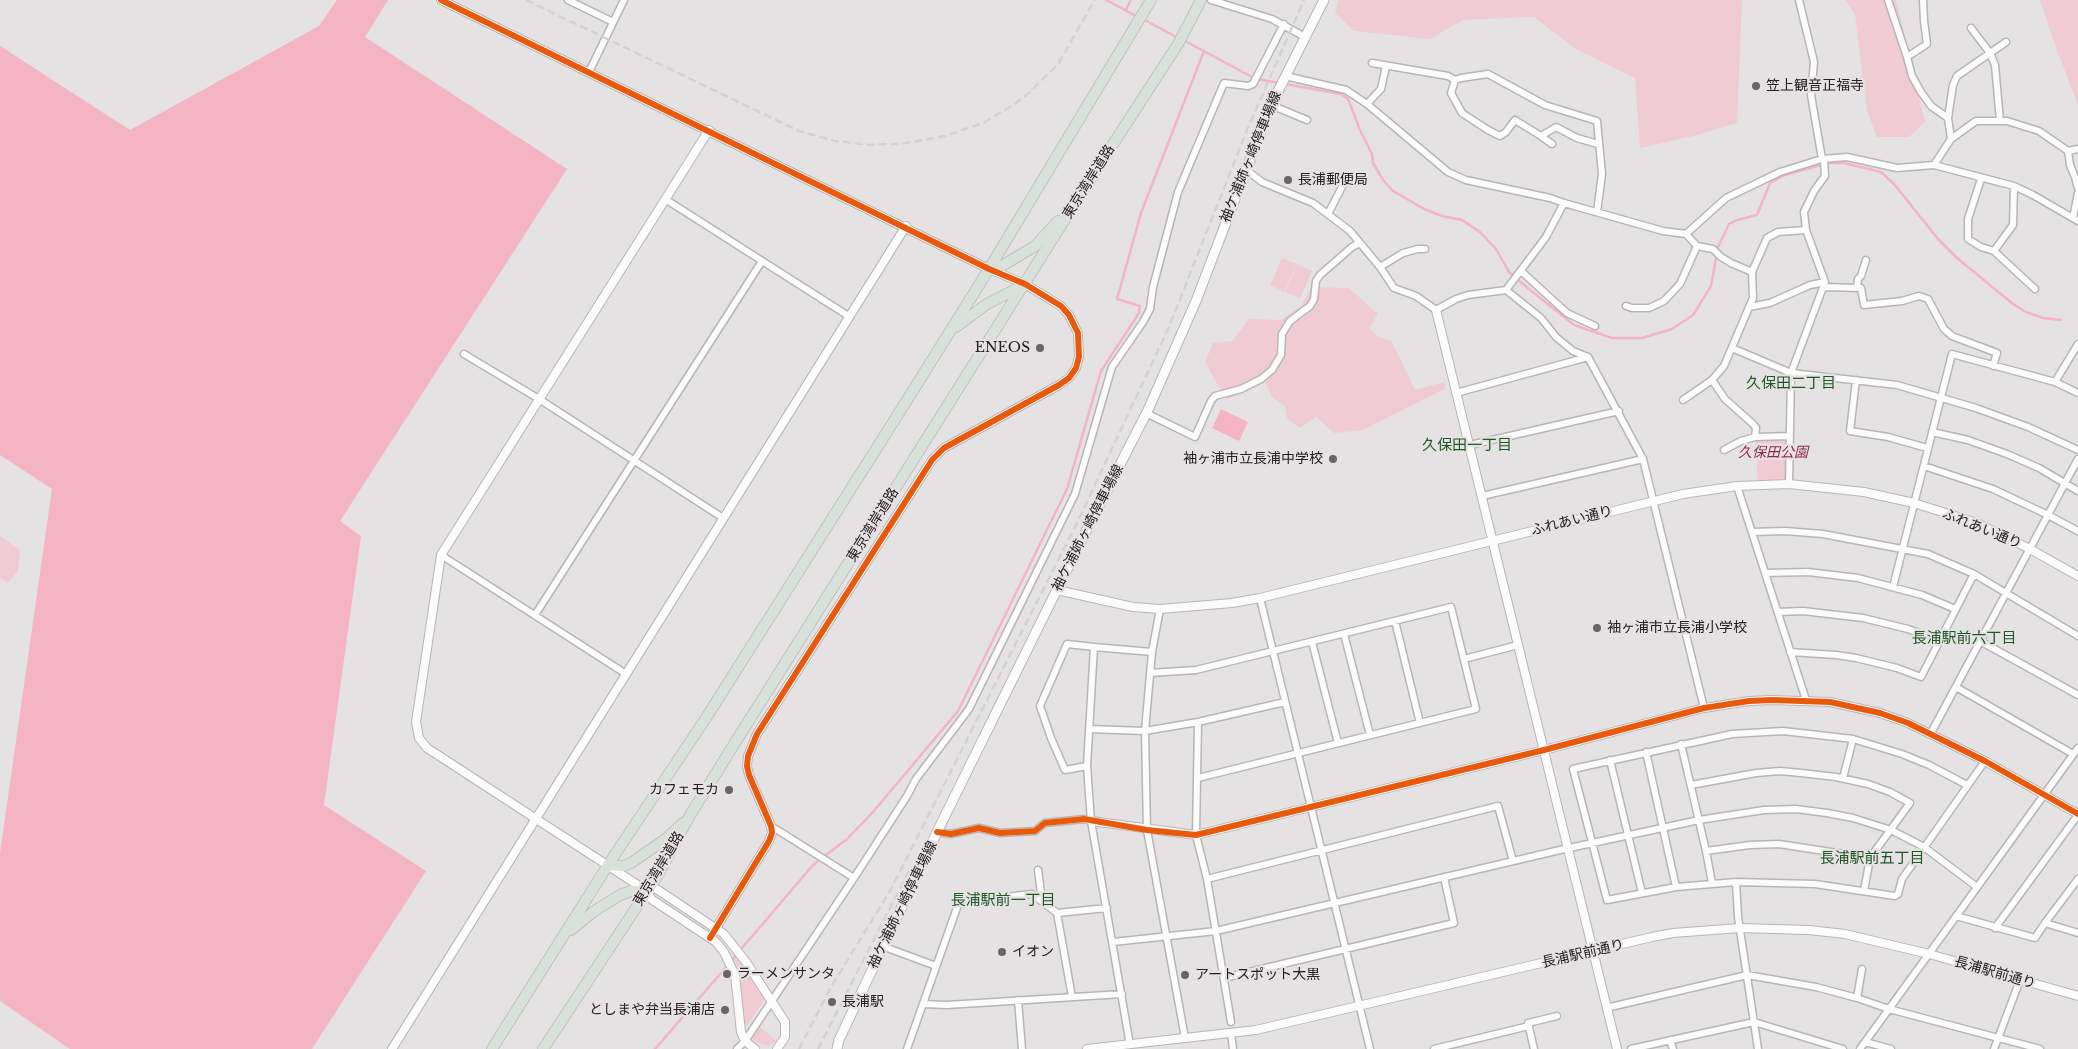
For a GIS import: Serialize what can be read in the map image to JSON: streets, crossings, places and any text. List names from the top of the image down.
{
  "streets": {
    "highway": ["東京湾岸道路"],
    "main road": ["袖ケ浦姉ヶ崎停車場線"],
    "street": ["ふれあい通り", "長浦駅前通り"]
  },
  "crossings": [
    ["袖ケ浦姉ヶ崎停車場線", "ふれあい通り"]
  ],
  "districts": [
    "久保田二丁目",
    "久保田一丁目",
    "長浦駅前六丁目",
    "長浦駅前五丁目",
    "長浦駅前一丁目"
  ],
  "parks": ["久保田公園"],
  "places": [
    "笠上観音正福寺",
    "長浦郵便局",
    "ENEOS",
    "袖ヶ浦市立長浦中学校",
    "袖ヶ浦市立長浦小学校",
    "カフェモカ",
    "イオン",
    "ラーメンサンタ",
    "アートスポット大黒",
    "長浦駅",
    "としまや弁当長浦店"
  ]
}
